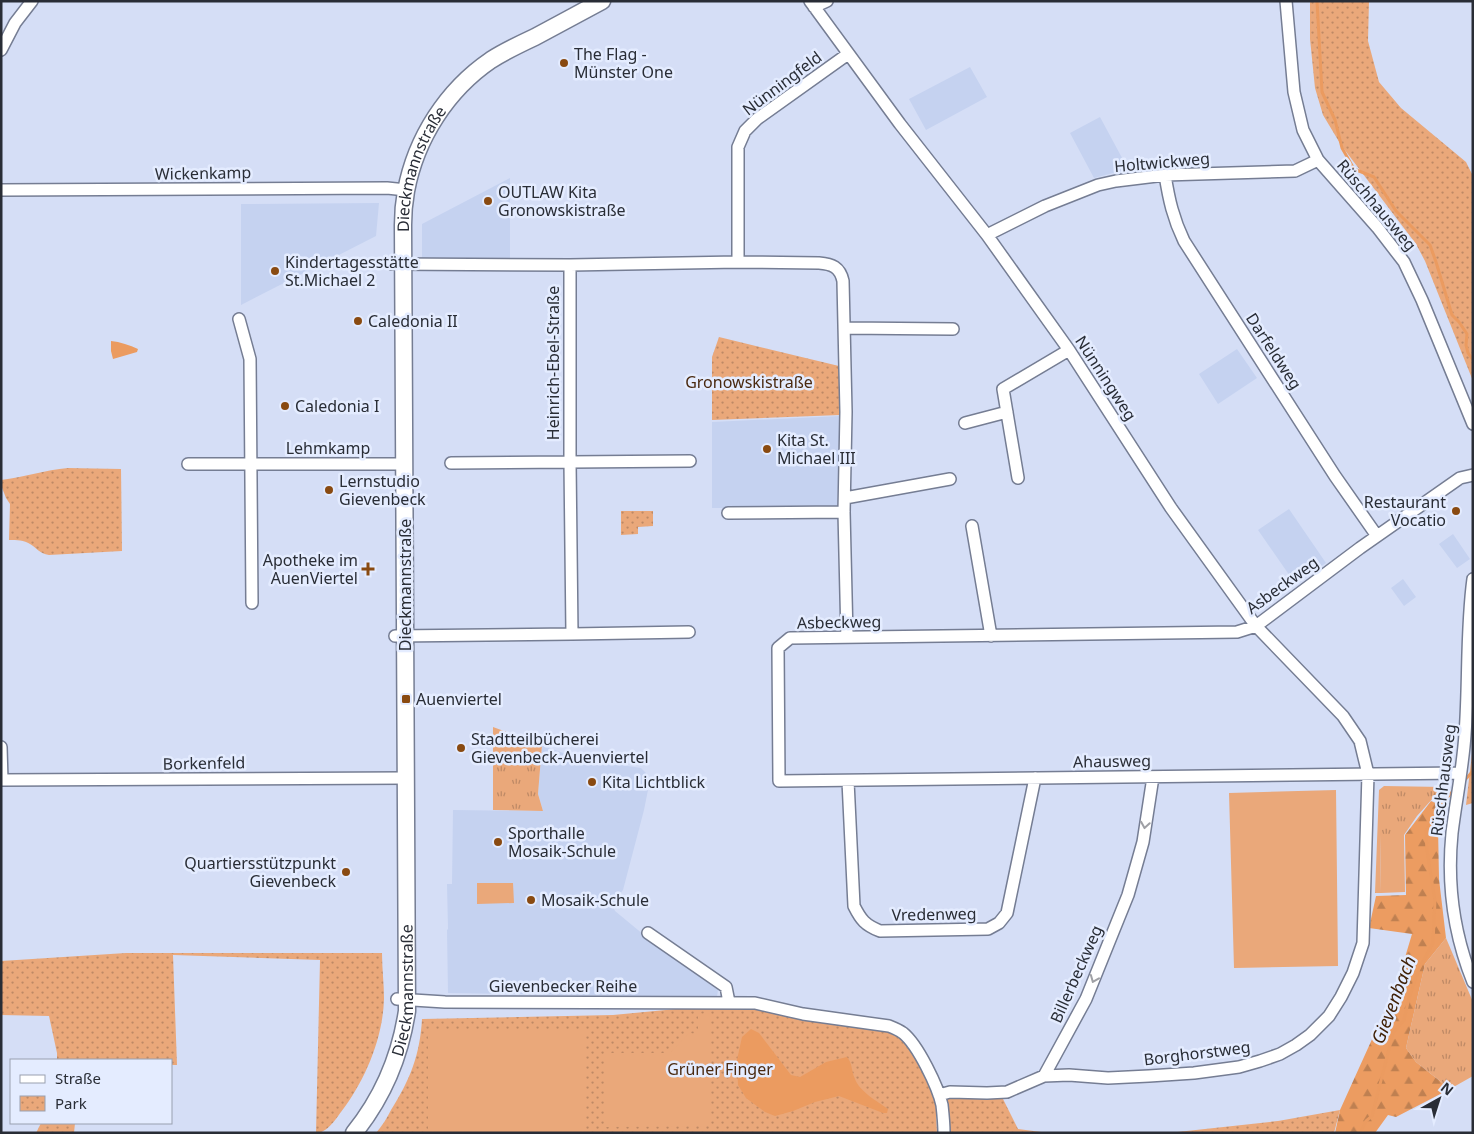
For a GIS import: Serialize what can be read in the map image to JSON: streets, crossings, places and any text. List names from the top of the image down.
{
  "streets": {
    "street": [
      "Nünningfeld",
      "Holtwickweg",
      "Dieckmannstraße",
      "Wickenkamp",
      "Rüschhausweg",
      "Darfeldweg",
      "Heinrich-Ebel-Straße",
      "Nünningweg",
      "Lehmkamp",
      "Asbeckweg",
      "Ahausweg",
      "Borkenfeld",
      "Vredenweg",
      "Billerbeckweg",
      "Gievenbecker Reihe",
      "Borghorstweg"
    ]
  },
  "crossings": [
    ["Nünningfeld", "Nünningweg"],
    ["Holtwickweg", "Rüschhausweg"],
    ["Holtwickweg", "Darfeldweg"],
    ["Holtwickweg", "Nünningweg"],
    ["Dieckmannstraße", "Wickenkamp"],
    ["Dieckmannstraße", "Lehmkamp"],
    ["Dieckmannstraße", "Borkenfeld"],
    ["Dieckmannstraße", "Gievenbecker Reihe"],
    ["Rüschhausweg", "Ahausweg"],
    ["Darfeldweg", "Asbeckweg"],
    ["Nünningweg", "Asbeckweg"],
    ["Nünningweg", "Ahausweg"],
    ["Nünningweg", "Borghorstweg"],
    ["Asbeckweg", "Ahausweg"],
    ["Ahausweg", "Vredenweg"],
    ["Ahausweg", "Billerbeckweg"],
    ["Ahausweg", "Borghorstweg"],
    ["Billerbeckweg", "Borghorstweg"]
  ],
  "one_way": ["Billerbeckweg"],
  "water": ["Gievenbach"],
  "parks": ["Gronowskistraße", "Grüner Finger"],
  "places": {
    "other": [
      "The Flag - Münster One",
      "OUTLAW Kita Gronowskistraße",
      "Kindertagesstätte St.Michael 2",
      "Caledonia II",
      "Caledonia I",
      "Kita St. Michael III",
      "Lernstudio Gievenbeck",
      "Restaurant Vocatio",
      "Stadtteilbücherei Gievenbeck-Auenviertel",
      "Kita Lichtblick",
      "Sporthalle Mosaik-Schule",
      "Quartiersstützpunkt Gievenbeck",
      "Mosaik-Schule"
    ],
    "health": ["Apotheke im AuenViertel"],
    "transit": ["Auenviertel"]
  },
  "legend": ["Straße", "Park"],
  "north": "top right"
}
